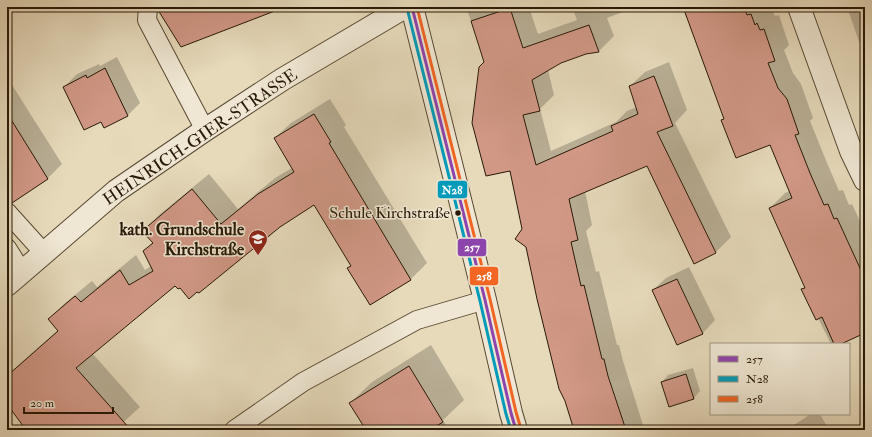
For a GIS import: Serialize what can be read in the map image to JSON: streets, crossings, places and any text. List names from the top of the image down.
{
  "streets": {
    "street": ["HEINRICH-GIER-STRASSE"]
  },
  "places": {
    "other": ["Schule Kirchstraße"],
    "school or university": ["kath. Grundschule Kirchstraße"]
  },
  "lines": ["transit line 257", "transit line 258", "transit line N28"],
  "legend": ["257", "N28", "258"],
  "scale_bar": "20 m"
}
